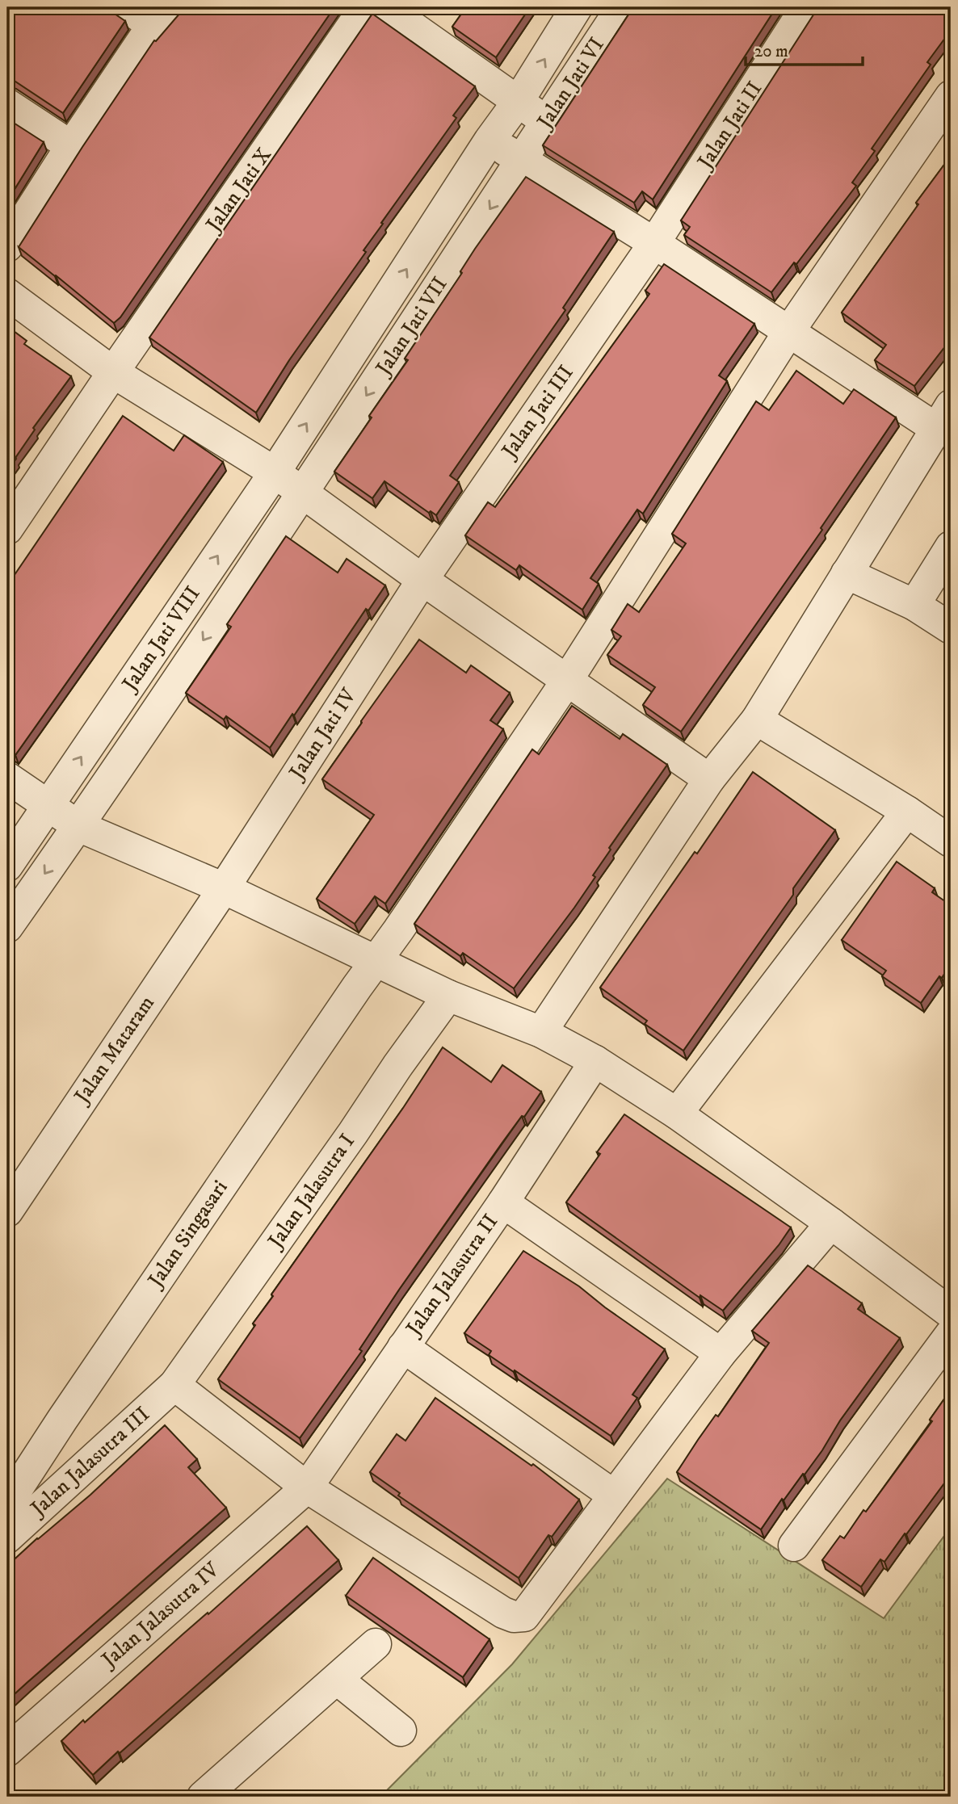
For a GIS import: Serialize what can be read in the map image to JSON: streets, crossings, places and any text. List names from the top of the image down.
{
  "streets": {
    "street": [
      "Jalan Jati VI",
      "Jalan Jati II",
      "Jalan Jati X",
      "Jalan Jati VII",
      "Jalan Jati III",
      "Jalan Jati VIII",
      "Jalan Jati IV",
      "Jalan Mataram",
      "Jalan Jalasutra I",
      "Jalan Singasari",
      "Jalan Jalasutra II",
      "Jalan Jalasutra III",
      "Jalan Jalasutra IV"
    ]
  },
  "crossings": [
    ["Jalan Jati VI", "Jalan Jati VII"],
    ["Jalan Jati II", "Jalan Jati III"],
    ["Jalan Jati VII", "Jalan Jati VIII"],
    ["Jalan Jati III", "Jalan Jati IV"],
    ["Jalan Jati IV", "Jalan Mataram"],
    ["Jalan Jalasutra I", "Jalan Jalasutra III"],
    ["Jalan Jalasutra II", "Jalan Jalasutra IV"]
  ],
  "scale_bar": "20 m"
}
